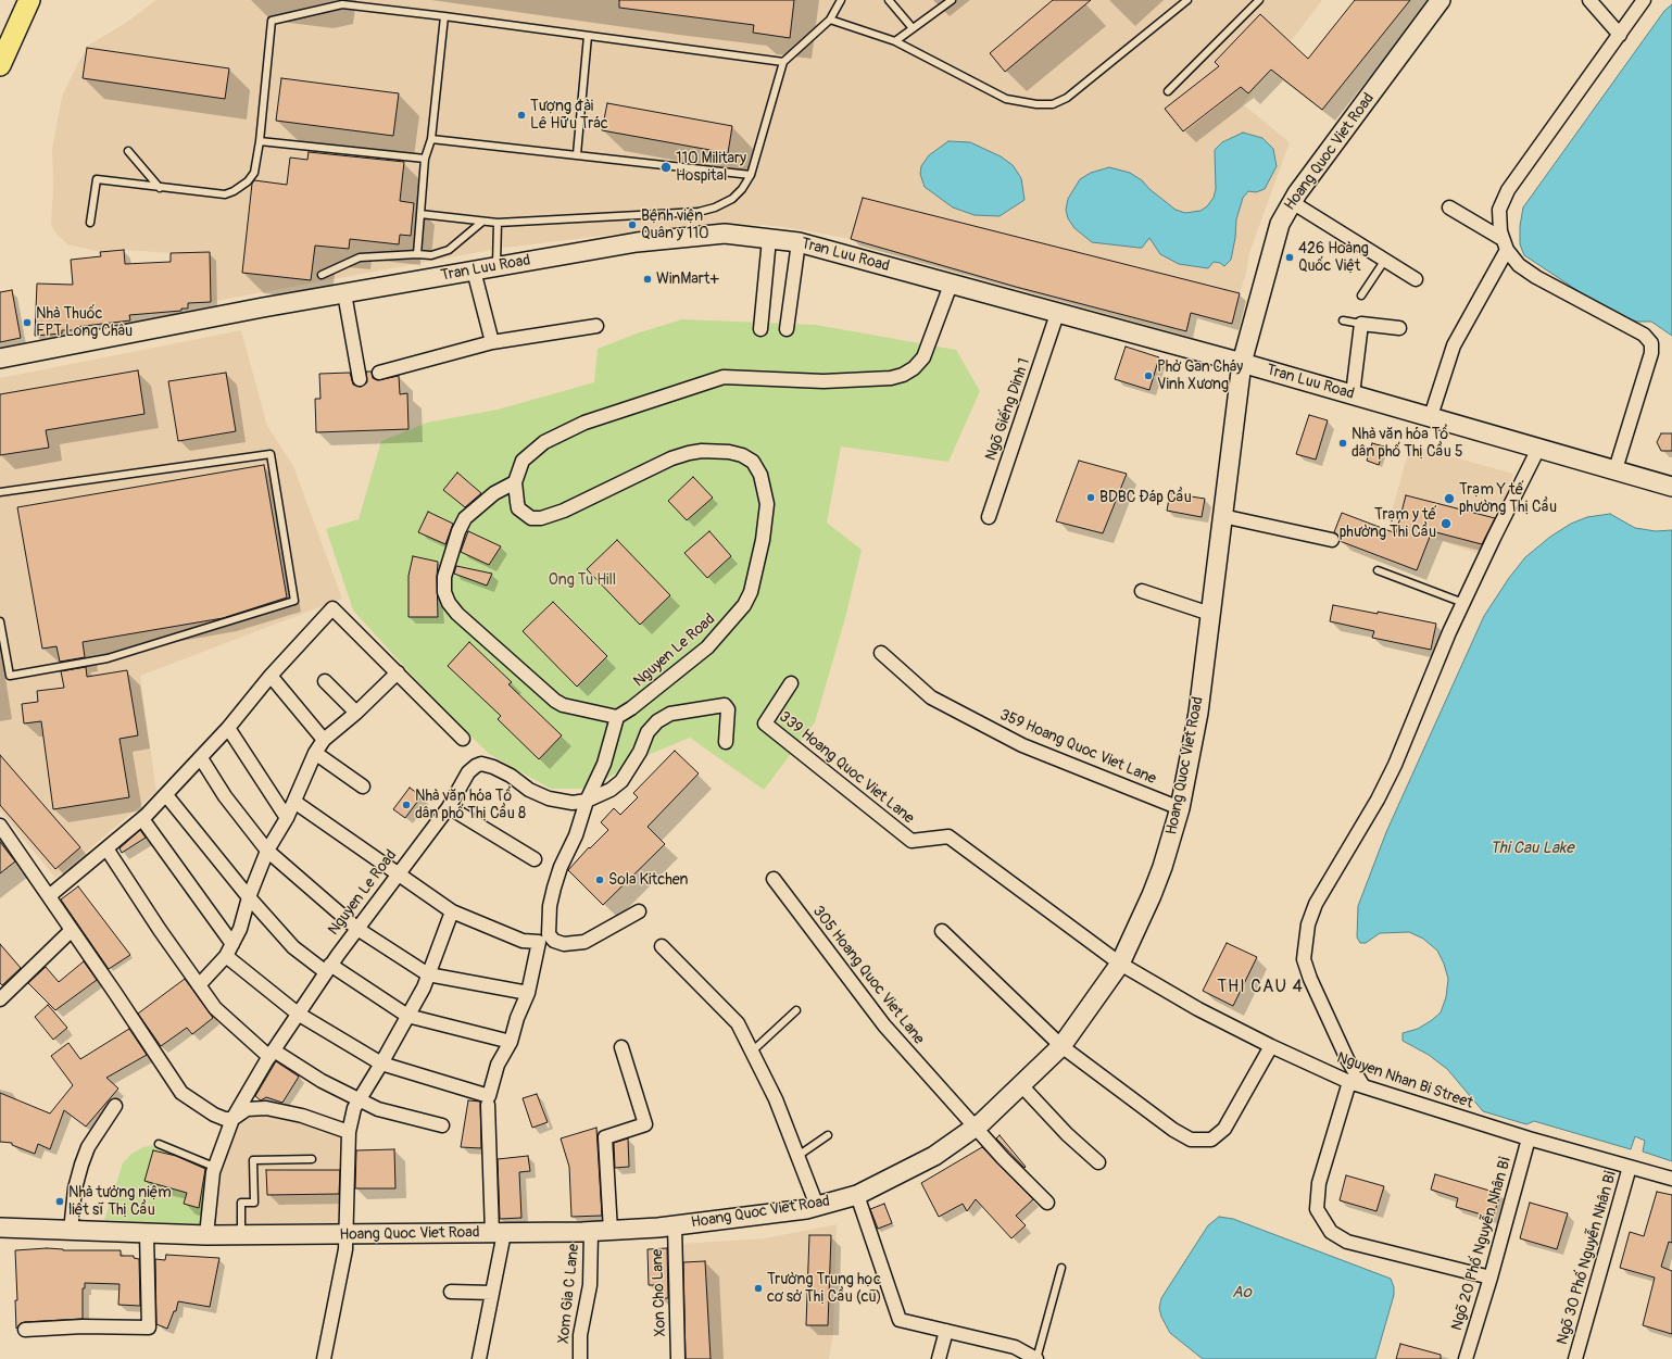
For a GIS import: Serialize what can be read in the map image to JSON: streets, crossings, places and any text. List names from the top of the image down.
{
  "streets": {
    "main road": ["Hoang Quoc Viet Road", "Tran Luu Road"],
    "street": [
      "Ngõ Giếng Dinh 1",
      "Nguyen Le Road",
      "359 Hoang Quoc Viet Lane",
      "339 Hoang Quoc Viet Lane",
      "305 Hoang Quoc Viet Lane",
      "Nguyen Nhan Bi Street",
      "Ngõ 20 Phố Nguyễn Nhân Bỉ",
      "Ngõ 30 Phố Nguyễn Nhân Bỉ",
      "Xon Cho Lane",
      "Xom Gia C Lane"
    ]
  },
  "crossings": [
    ["Hoang Quoc Viet Road", "Tran Luu Road"],
    ["Hoang Quoc Viet Road", "Nguyen Le Road"],
    ["Hoang Quoc Viet Road", "359 Hoang Quoc Viet Lane"],
    ["Hoang Quoc Viet Road", "339 Hoang Quoc Viet Lane"],
    ["Hoang Quoc Viet Road", "305 Hoang Quoc Viet Lane"],
    ["Hoang Quoc Viet Road", "Nguyen Nhan Bi Street"],
    ["Hoang Quoc Viet Road", "Xon Cho Lane"],
    ["Hoang Quoc Viet Road", "Xom Gia C Lane"],
    ["Tran Luu Road", "Ngõ Giếng Dinh 1"],
    ["339 Hoang Quoc Viet Lane", "Nguyen Nhan Bi Street"],
    ["Nguyen Nhan Bi Street", "Ngõ 20 Phố Nguyễn Nhân Bỉ"],
    ["Nguyen Nhan Bi Street", "Ngõ 30 Phố Nguyễn Nhân Bỉ"]
  ],
  "districts": ["THI CAU 4"],
  "water": ["Thi Cau Lake", "Ao"],
  "parks": ["Ong Tu Hill"],
  "places": [
    "Tượng đài Lê Hữu Trác",
    "110 Military Hospital",
    "Bệnh viện Quân y 110",
    "426 Hoàng Quốc Việt",
    "WinMart+",
    "Nhà Thuốc FPT Long Châu",
    "Phở Gan Cháy Vinh Xương",
    "Nhà văn hóa Tổ dân phố Thị Cầu 5",
    "BDBC Đáp Cầu",
    "Trạm Y tế phường Thị Cầu",
    "Trạm y tế phường Thi Cầu",
    "Nhà văn hóa Tổ dân phố Thị Cầu 8",
    "Sola Kitchen",
    "Nhà tưởng niệm liệt sĩ Thị Cầu",
    "Trường Trung học cơ sở Thị Cầu (cũ)"
  ]
}
